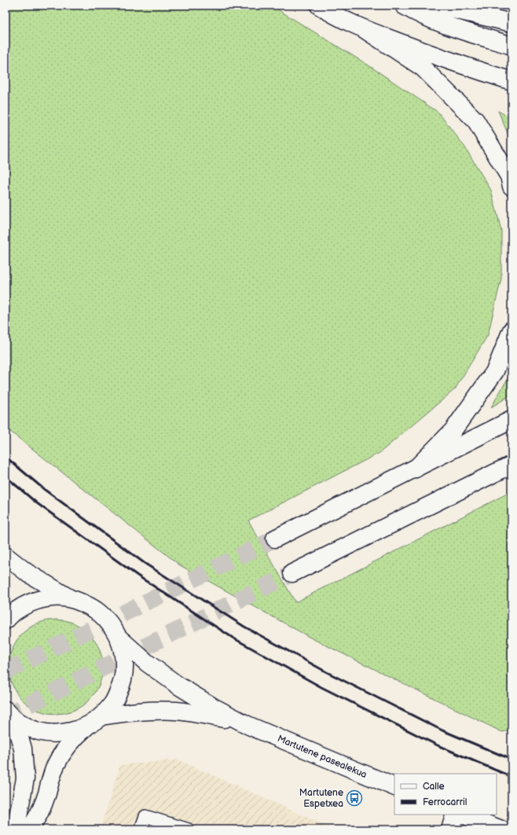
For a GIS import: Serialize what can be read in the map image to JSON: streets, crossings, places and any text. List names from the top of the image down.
{
  "streets": {
    "main road": ["Martutene pasealekua"]
  },
  "places": {
    "bus stop": ["Martutene Espetxea"]
  },
  "legend": ["Calle", "Ferrocarril"]
}
